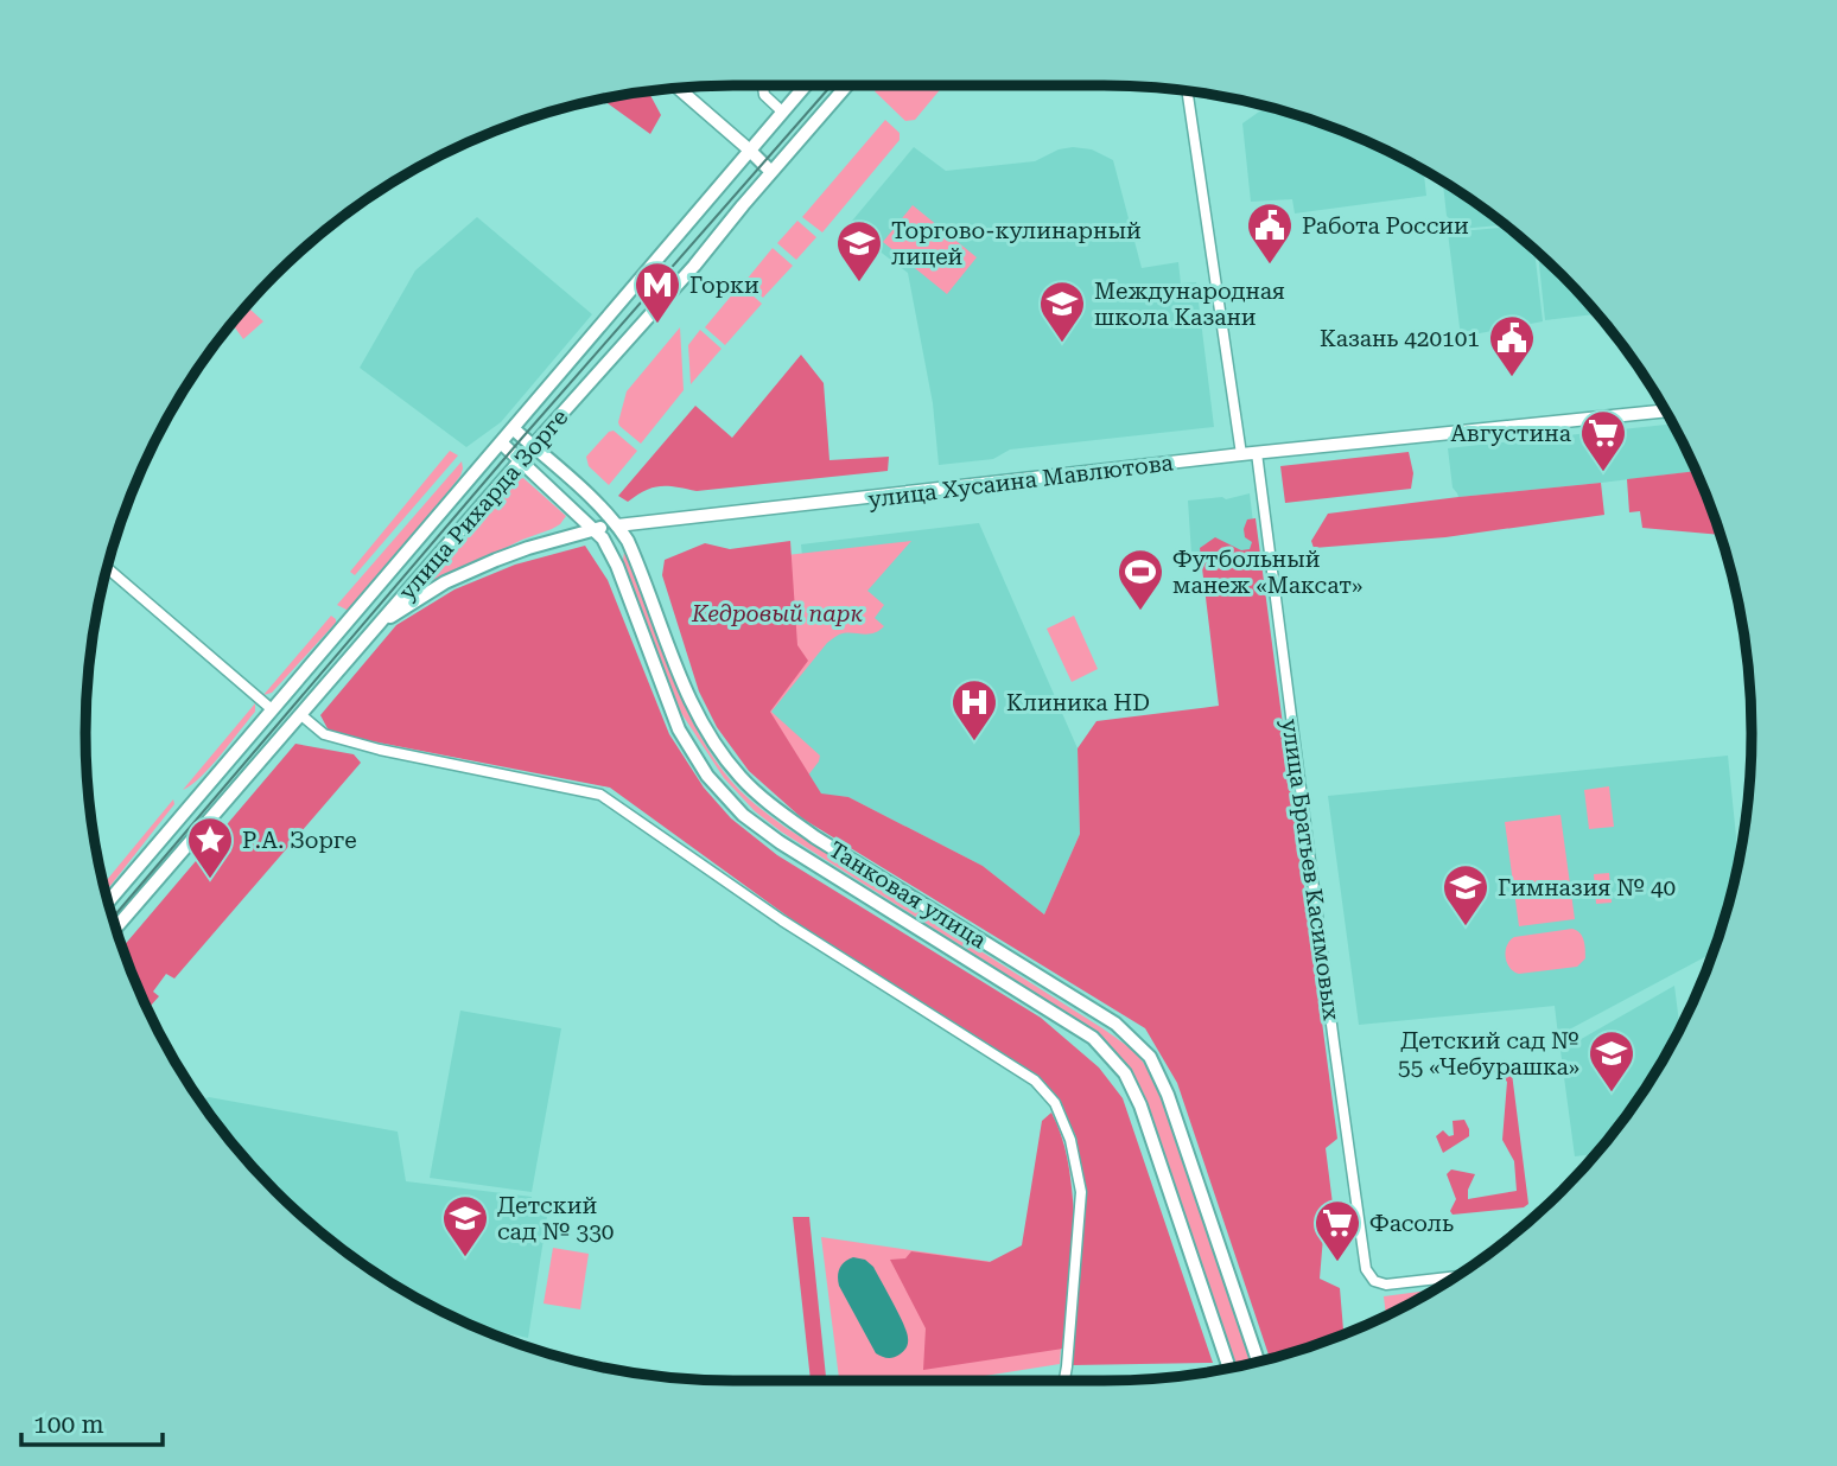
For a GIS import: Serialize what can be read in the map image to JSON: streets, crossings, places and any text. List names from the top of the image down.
{
  "streets": {
    "main road": ["улица Хусаина Мавлютова", "улица Рихарда Зорге", "Танковая улица"],
    "street": ["улица Братьев Касимовых"]
  },
  "crossings": [
    ["улица Хусаина Мавлютова", "улица Рихарда Зорге"],
    ["улица Хусаина Мавлютова", "улица Братьев Касимовых"],
    ["улица Хусаина Мавлютова", "Танковая улица"],
    ["улица Рихарда Зорге", "Танковая улица"]
  ],
  "parks": ["Кедровый парк"],
  "places": {
    "public building": ["Работа России", "Казань 420101"],
    "school or university": [
      "Торгово-кулинарный лицей",
      "Международная школа Казани",
      "Гимназия № 40",
      "Детский сад № 55 «Чебурашка»",
      "Детский сад № 330"
    ],
    "metro station": ["Горки"],
    "supermarket": ["Августина", "Фасоль"],
    "sports": ["Футбольный манеж «Максат»"],
    "hospital": ["Клиника HD"],
    "place": ["Р.А. Зорге"]
  },
  "scale_bar": "100 m"
}
